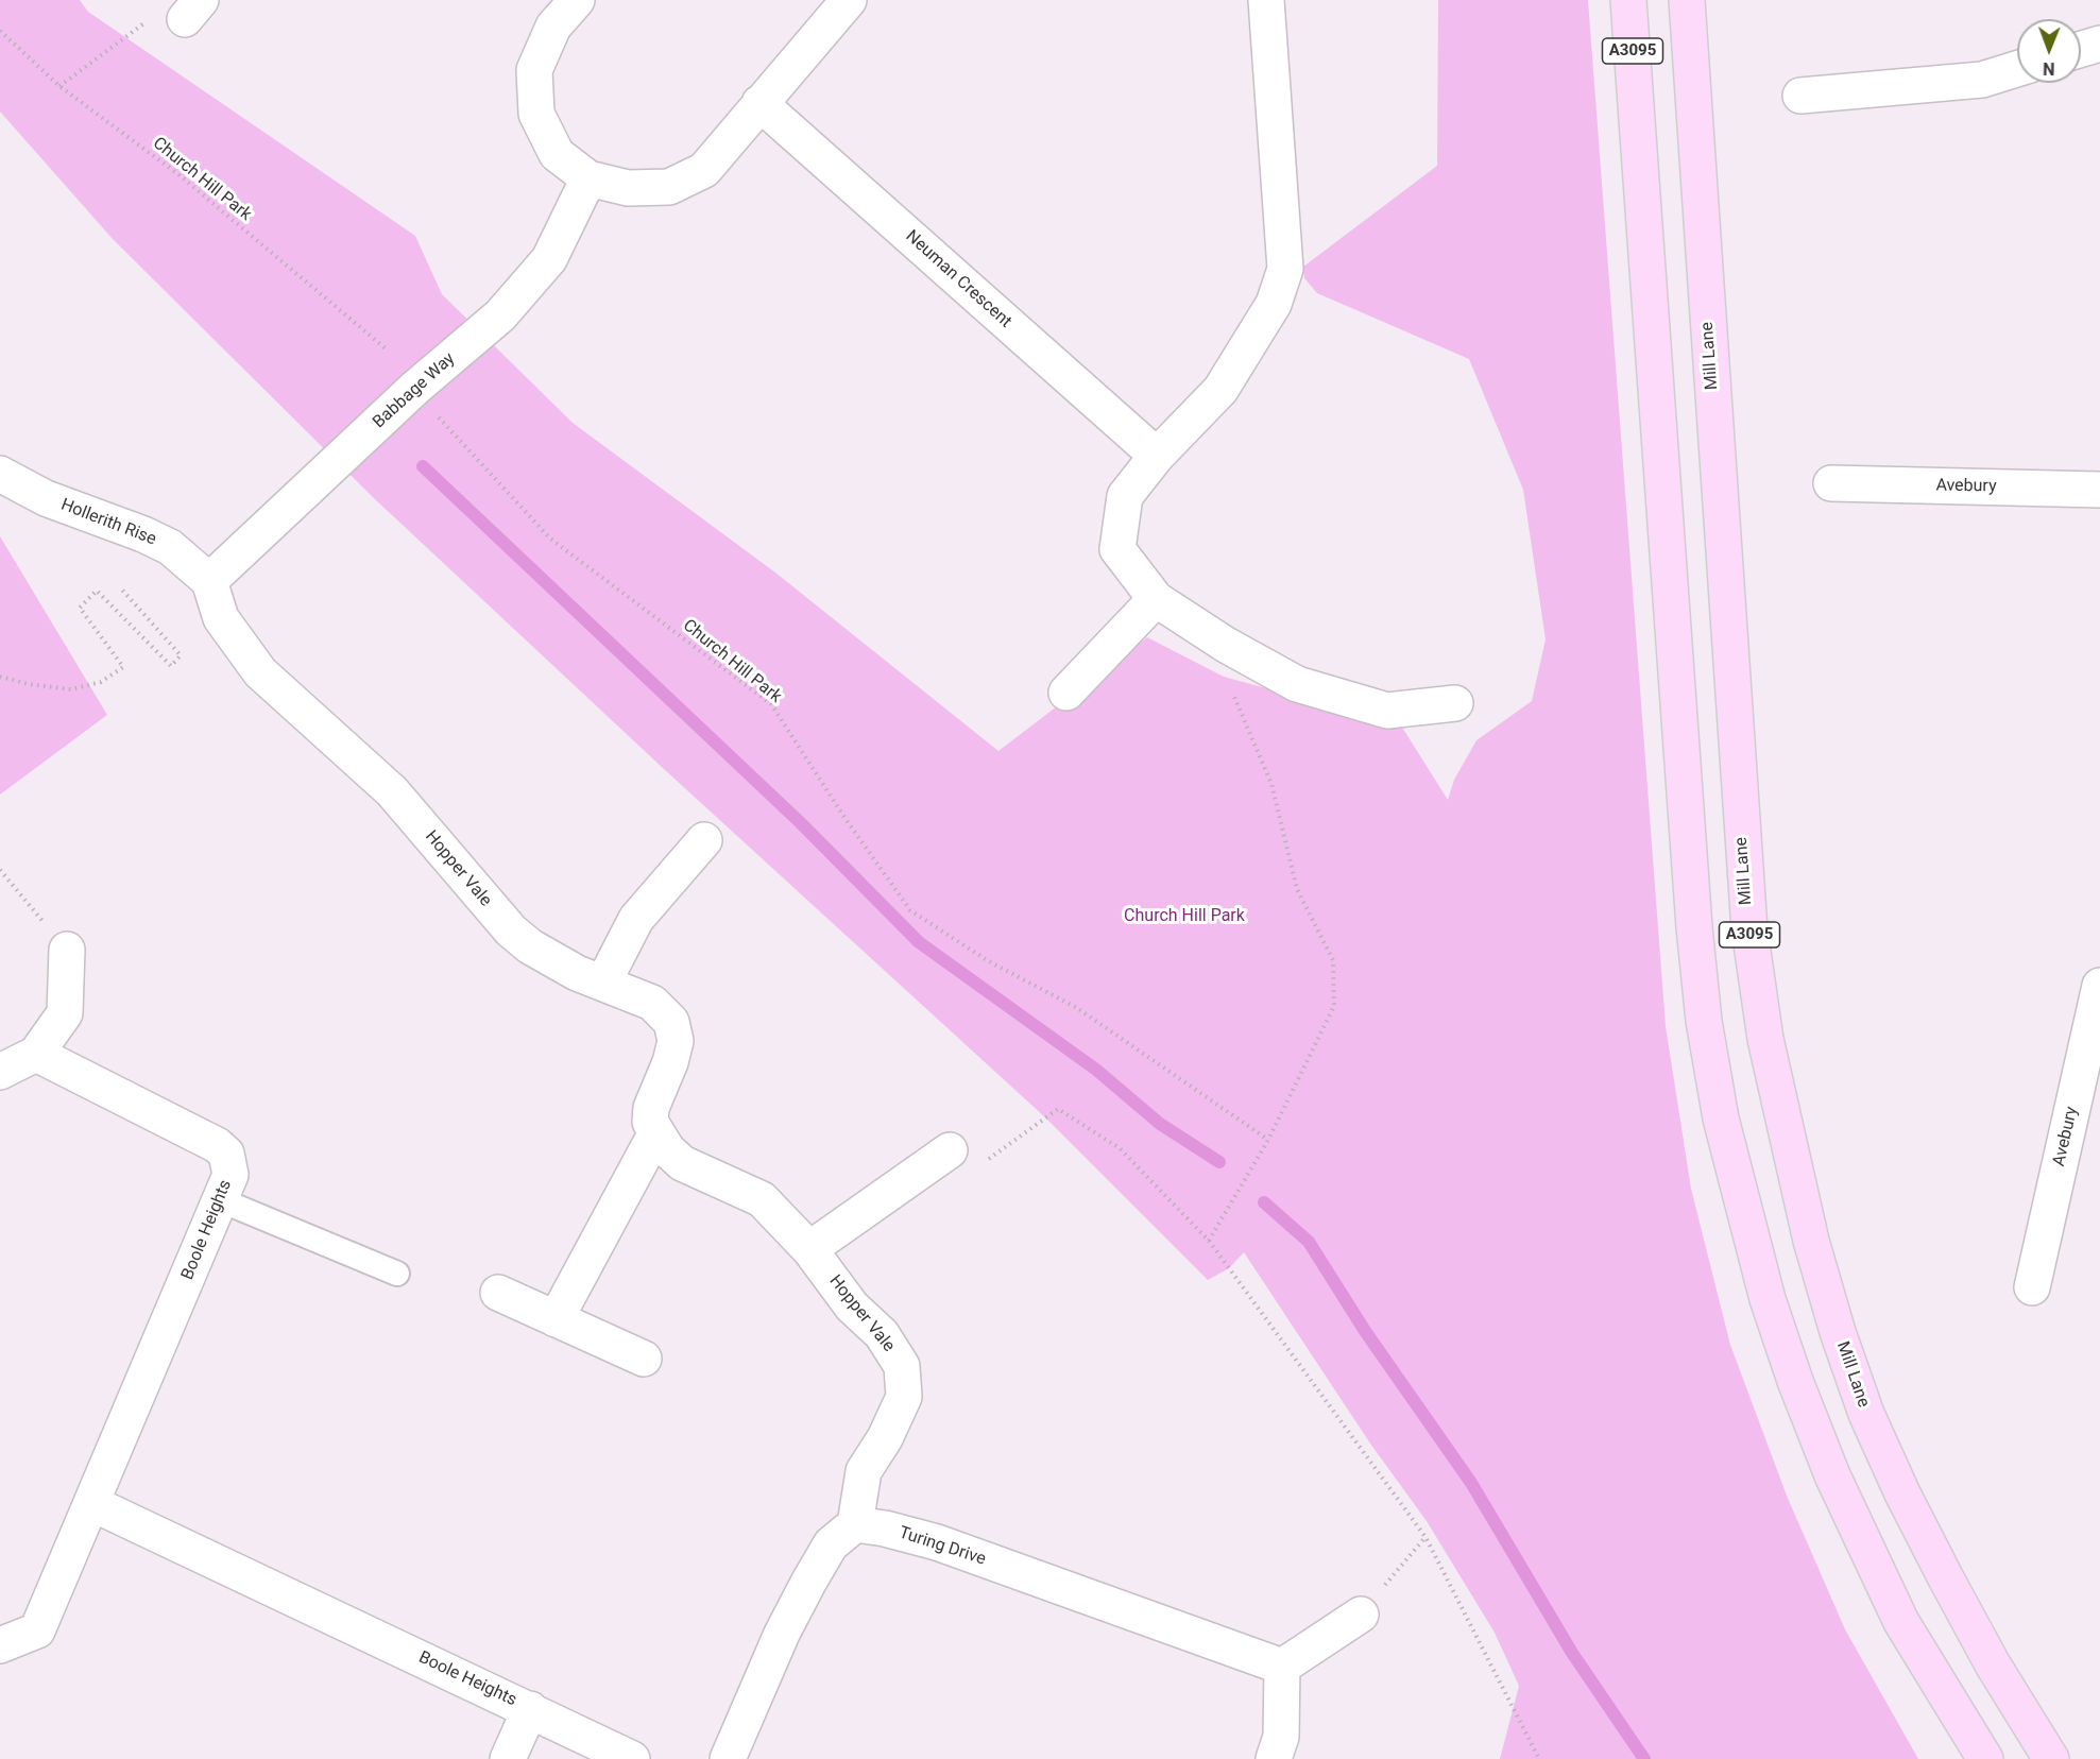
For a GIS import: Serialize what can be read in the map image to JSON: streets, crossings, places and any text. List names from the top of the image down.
{
  "streets": {
    "main road": ["A3095", "Mill Lane"],
    "street": [
      "Neuman Crescent",
      "Babbage Way",
      "Avebury",
      "Hollerith Rise",
      "Hopper Vale",
      "Boole Heights",
      "Turing Drive"
    ],
    "path": ["Church Hill Park"]
  },
  "crossings": [
    ["Babbage Way", "Hollerith Rise"],
    ["Babbage Way", "Hopper Vale"],
    ["Hollerith Rise", "Hopper Vale"],
    ["Hopper Vale", "Turing Drive"]
  ],
  "parks": ["Church Hill Park"],
  "north": "bottom"
}
